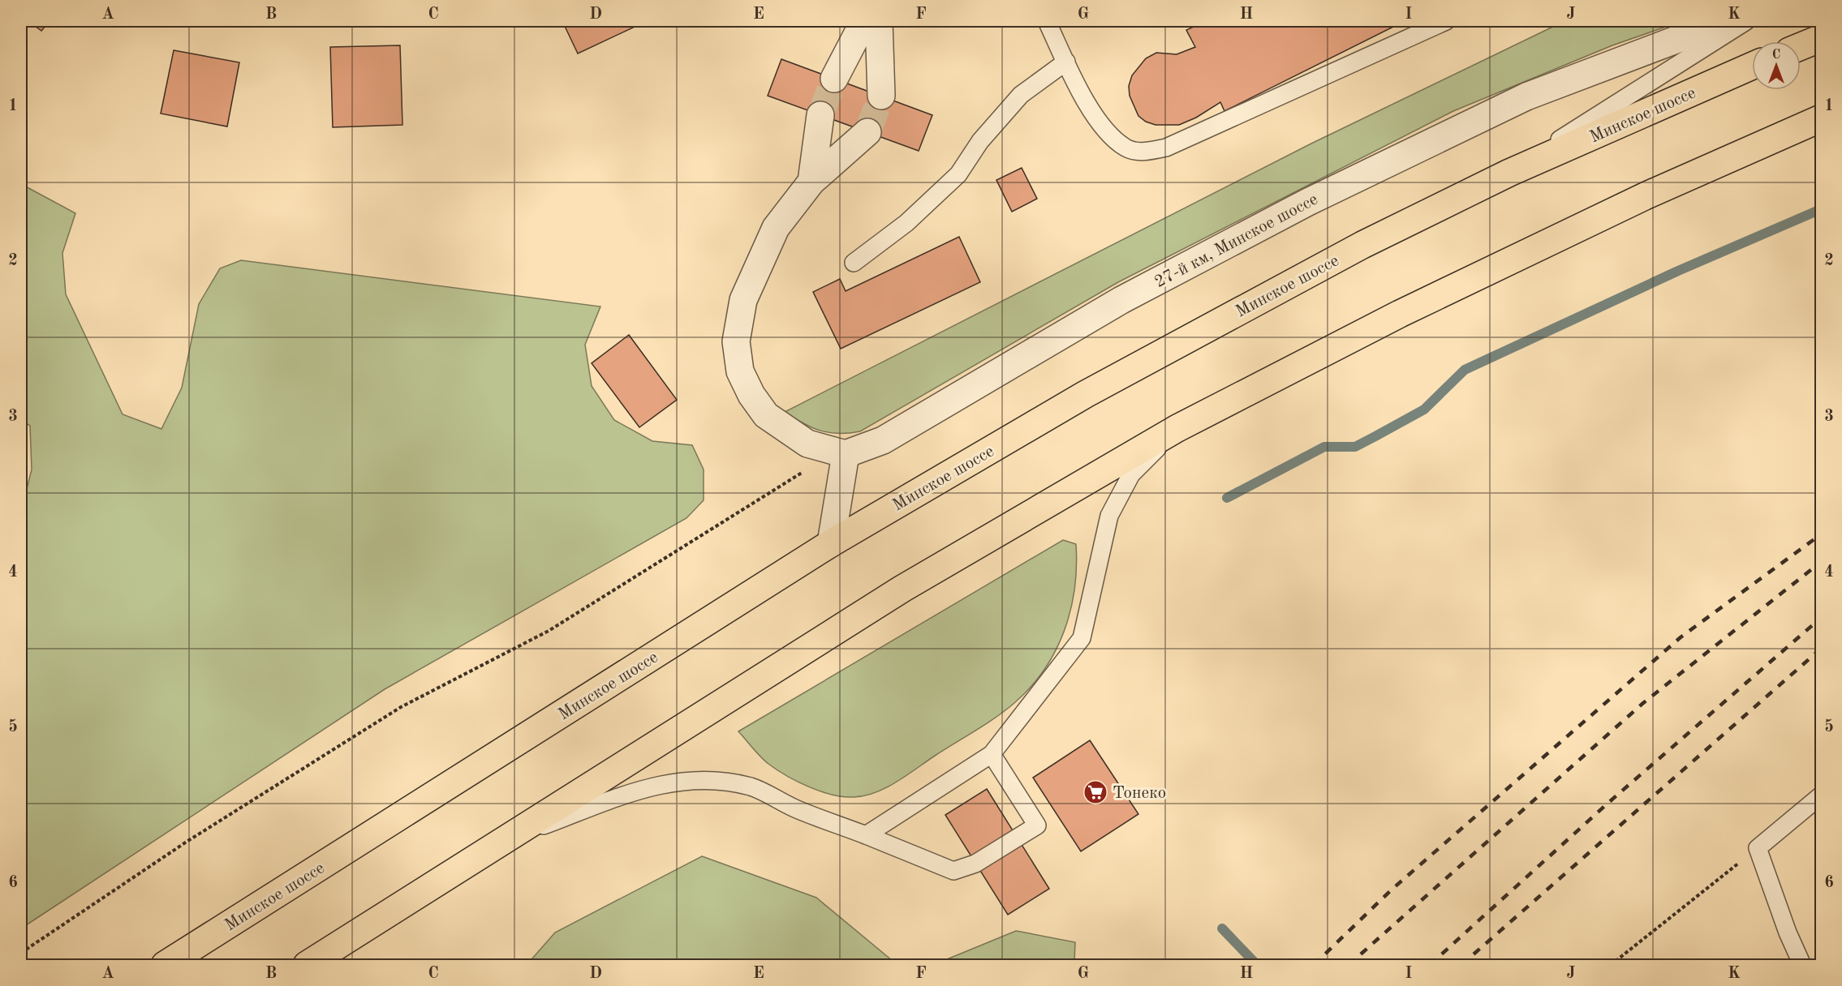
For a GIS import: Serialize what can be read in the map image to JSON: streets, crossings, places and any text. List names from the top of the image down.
{
  "streets": {
    "highway": ["Минское шоссе"],
    "street": ["27-й км, Минское шоссе"]
  },
  "places": {
    "supermarket": ["Тонеко"]
  },
  "north": "top",
  "grid": {
    "columns": [
      "A",
      "B",
      "C",
      "D",
      "E",
      "F",
      "G",
      "H",
      "I",
      "J",
      "K"
    ],
    "rows": [
      "1",
      "2",
      "3",
      "4",
      "5",
      "6"
    ]
  }
}
